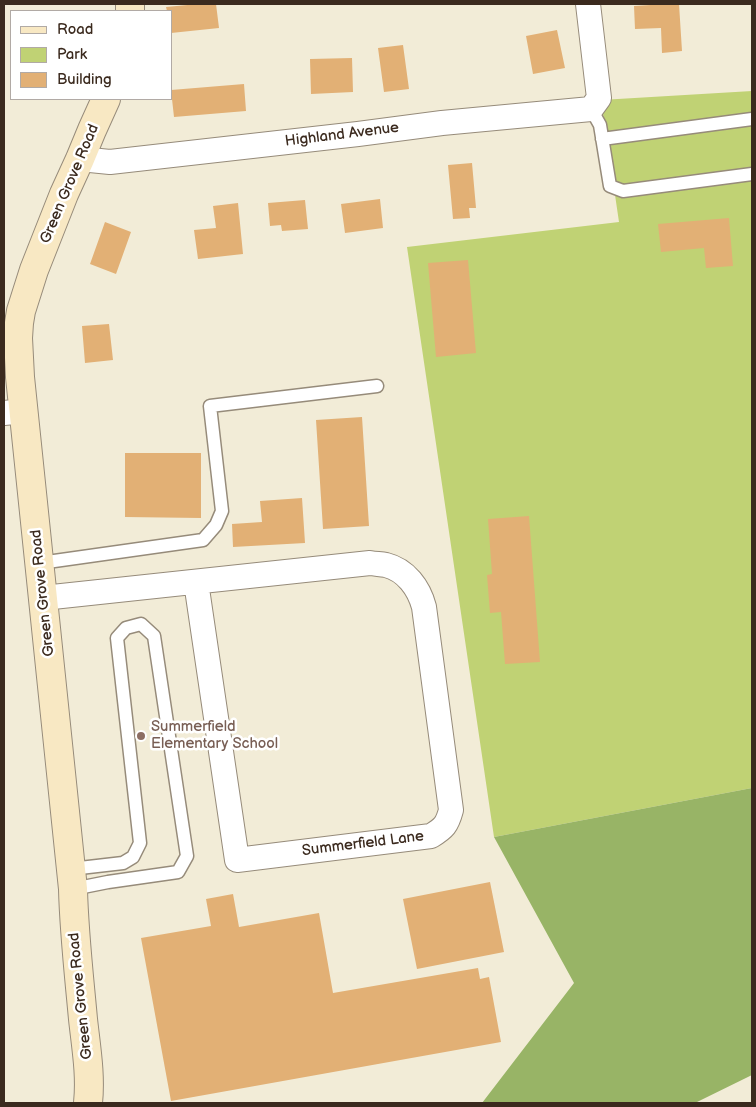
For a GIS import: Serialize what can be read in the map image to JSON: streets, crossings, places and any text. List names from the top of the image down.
{
  "streets": {
    "street": ["Highland Avenue", "Green Grove Road", "Summerfield Lane"]
  },
  "crossings": [
    ["Highland Avenue", "Green Grove Road"],
    ["Green Grove Road", "Summerfield Lane"]
  ],
  "places": ["Summerfield Elementary School"],
  "legend": ["Road", "Park", "Building"]
}
